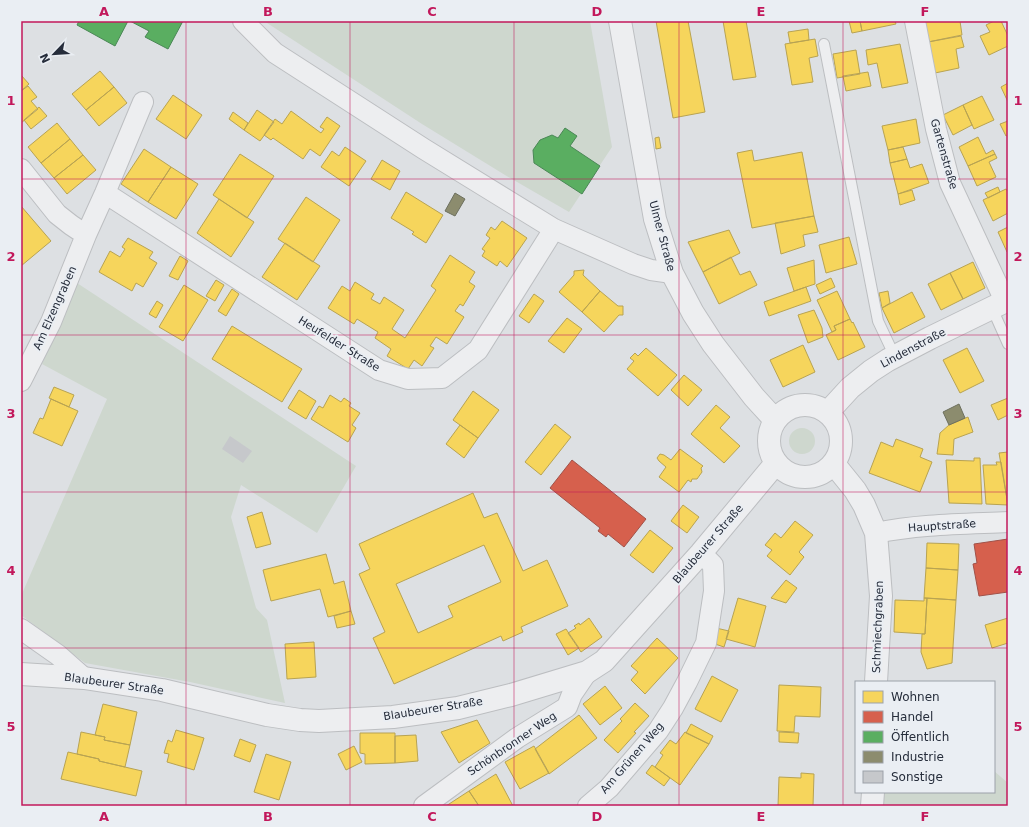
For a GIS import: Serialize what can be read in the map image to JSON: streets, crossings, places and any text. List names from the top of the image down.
{
  "streets": {
    "street": [
      "Gartenstraße",
      "Ulmer Straße",
      "Am Elzengraben",
      "Heufelder Straße",
      "Lindenstraße",
      "Hauptstraße",
      "Blaubeurer Straße",
      "Schmiechgraben",
      "Schönbronner Weg",
      "Am Grünen Weg"
    ]
  },
  "crossings": [
    ["Gartenstraße", "Lindenstraße"],
    ["Ulmer Straße", "Lindenstraße"],
    ["Ulmer Straße", "Blaubeurer Straße"],
    ["Ulmer Straße", "Schmiechgraben"],
    ["Am Elzengraben", "Heufelder Straße"],
    ["Lindenstraße", "Blaubeurer Straße"],
    ["Lindenstraße", "Schmiechgraben"],
    ["Hauptstraße", "Schmiechgraben"],
    ["Blaubeurer Straße", "Schmiechgraben"],
    ["Blaubeurer Straße", "Schönbronner Weg"],
    ["Blaubeurer Straße", "Am Grünen Weg"]
  ],
  "legend": [
    "Wohnen",
    "Handel",
    "Öffentlich",
    "Industrie",
    "Sonstige"
  ],
  "north": "bottom left",
  "grid": {
    "columns": [
      "A",
      "B",
      "C",
      "D",
      "E",
      "F"
    ],
    "rows": [
      "1",
      "2",
      "3",
      "4",
      "5"
    ]
  }
}
